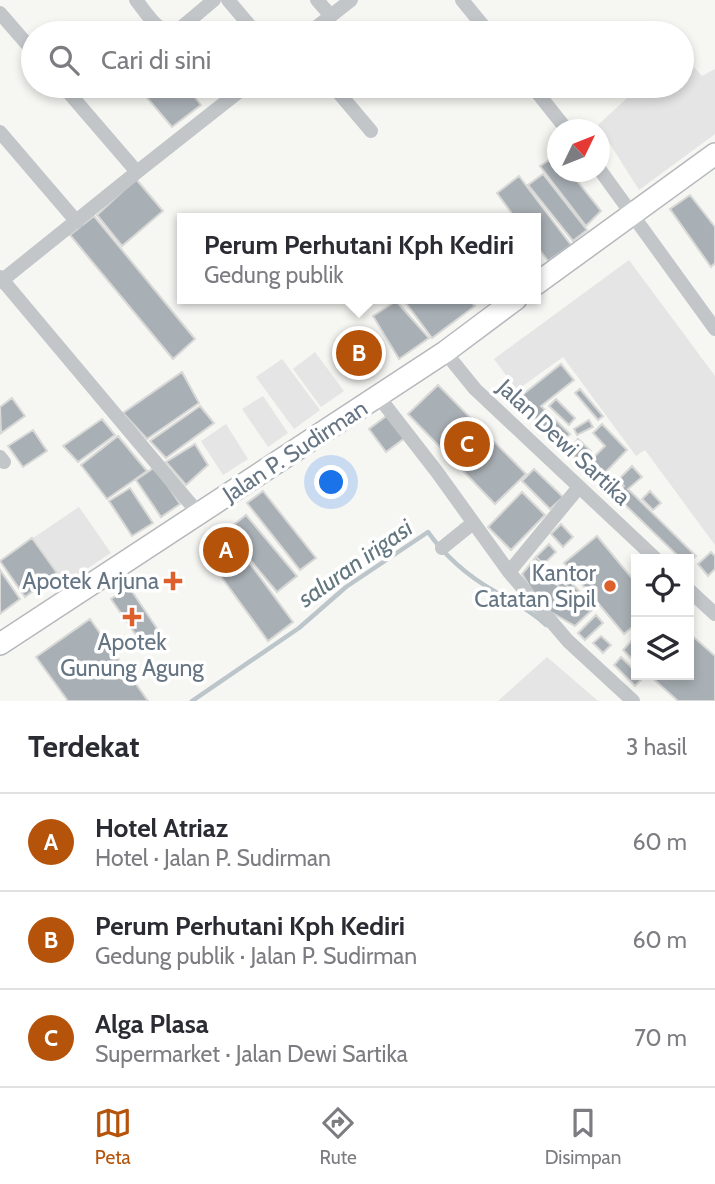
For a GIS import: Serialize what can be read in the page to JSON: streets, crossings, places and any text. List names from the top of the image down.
{
  "streets": {
    "highway": ["Jalan P. Sudirman"],
    "street": ["Jalan Dewi Sartika"]
  },
  "crossings": [
    ["Jalan Dewi Sartika", "Jalan P. Sudirman"]
  ],
  "water": ["saluran irigasi"],
  "places": {
    "health": ["Apotek Arjuna", "Apotek Gunung Agung"],
    "other": ["Kantor Catatan Sipil"]
  },
  "north": "top right",
  "page": {
    "search": "Cari di sini",
    "popup": ["Perum Perhutani Kph Kediri", "Gedung publik"],
    "pins": ["B", "C", "A"],
    "heading": ["Terdekat", "3 hasil"],
    "list": [
      {
        "mark": "A",
        "name": "Hotel Atriaz",
        "note": "Hotel · Jalan P. Sudirman",
        "value": "60 m"
      },
      {
        "mark": "B",
        "name": "Perum Perhutani Kph Kediri",
        "note": "Gedung publik · Jalan P. Sudirman",
        "value": "60 m"
      },
      {
        "mark": "C",
        "name": "Alga Plasa",
        "note": "Supermarket · Jalan Dewi Sartika",
        "value": "70 m"
      }
    ],
    "nav": ["Peta", "Rute", "Disimpan"]
  }
}
